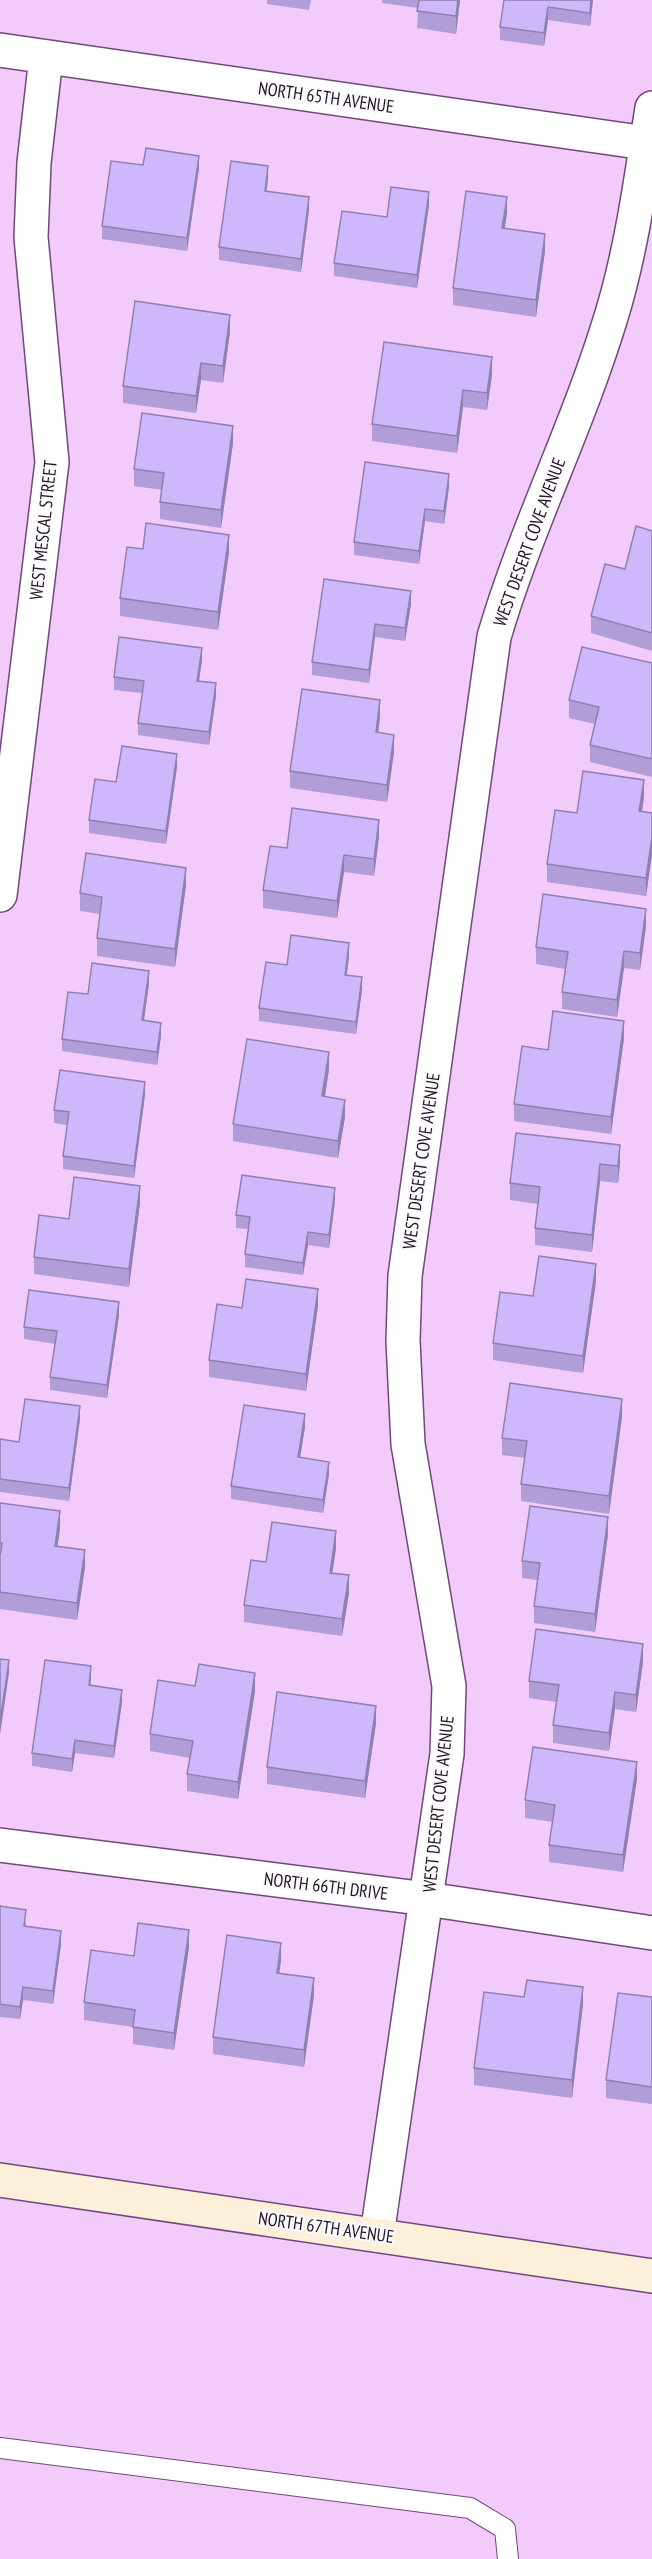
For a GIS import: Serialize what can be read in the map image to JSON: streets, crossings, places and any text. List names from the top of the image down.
{
  "streets": {
    "main road": ["NORTH 67TH AVENUE"],
    "street": [
      "NORTH 65TH AVENUE",
      "WEST MESCAL STREET",
      "WEST DESERT COVE AVENUE",
      "NORTH 66TH DRIVE"
    ]
  },
  "crossings": [
    ["NORTH 65TH AVENUE", "WEST MESCAL STREET"],
    ["NORTH 65TH AVENUE", "WEST DESERT COVE AVENUE"],
    ["WEST DESERT COVE AVENUE", "NORTH 66TH DRIVE"],
    ["WEST DESERT COVE AVENUE", "NORTH 67TH AVENUE"]
  ]
}
